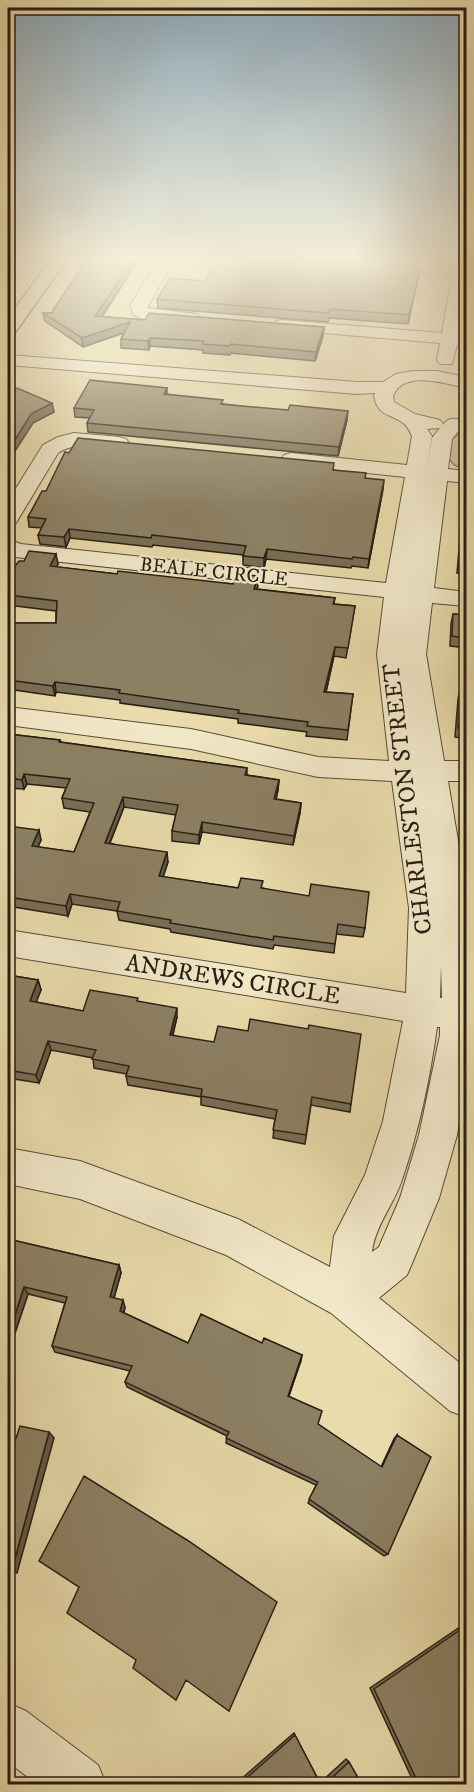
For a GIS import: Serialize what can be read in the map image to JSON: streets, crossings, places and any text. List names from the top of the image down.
{
  "streets": {
    "street": ["BEALE CIRCLE", "CHARLESTON STREET", "ANDREWS CIRCLE"]
  },
  "crossings": [
    ["BEALE CIRCLE", "CHARLESTON STREET"],
    ["CHARLESTON STREET", "ANDREWS CIRCLE"]
  ]
}
